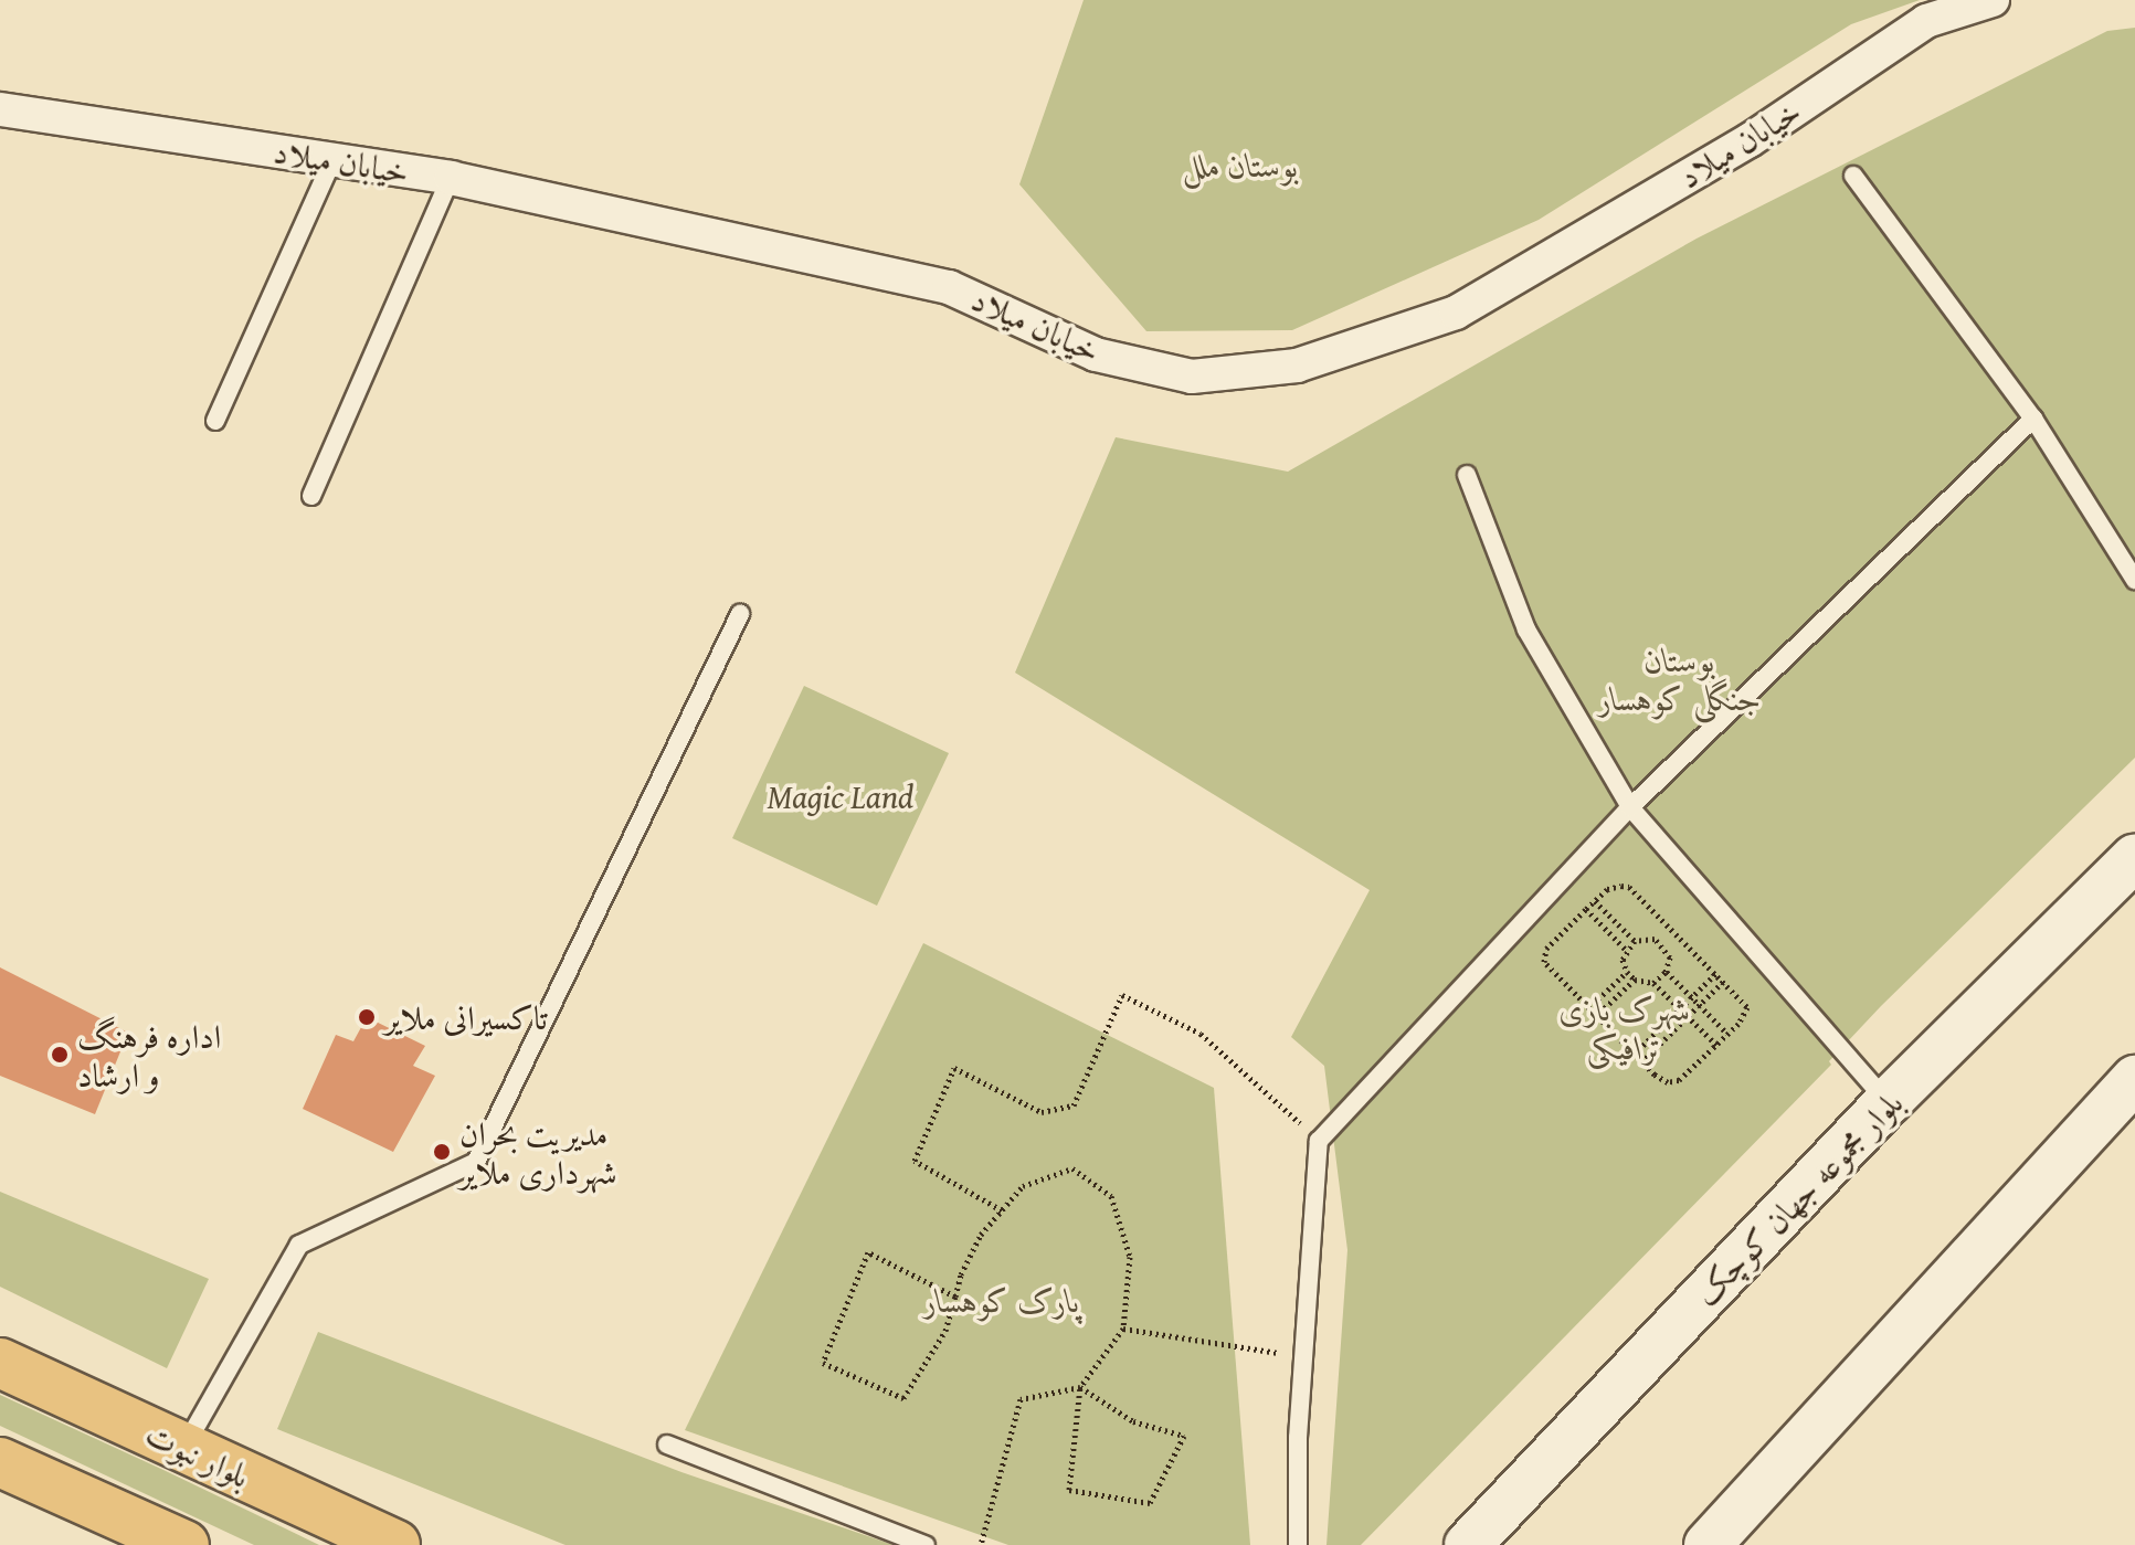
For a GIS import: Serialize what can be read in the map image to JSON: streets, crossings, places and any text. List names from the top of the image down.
{
  "streets": {
    "main road": ["بلوار مجموعه جهان کوچک", "بلوار نبوت"],
    "street": ["خیابان میلاد"]
  },
  "parks": [
    "بوستان ملل",
    "بوستان جنگلی کوهسار",
    "Magic Land",
    "شهرک بازی ترافیکی",
    "پارک کوهسار"
  ],
  "places": ["تاکسیرانی ملایر", "اداره فرهنگ و ارشاد", "مدیریت بحران شهرداری ملایر"]
}
